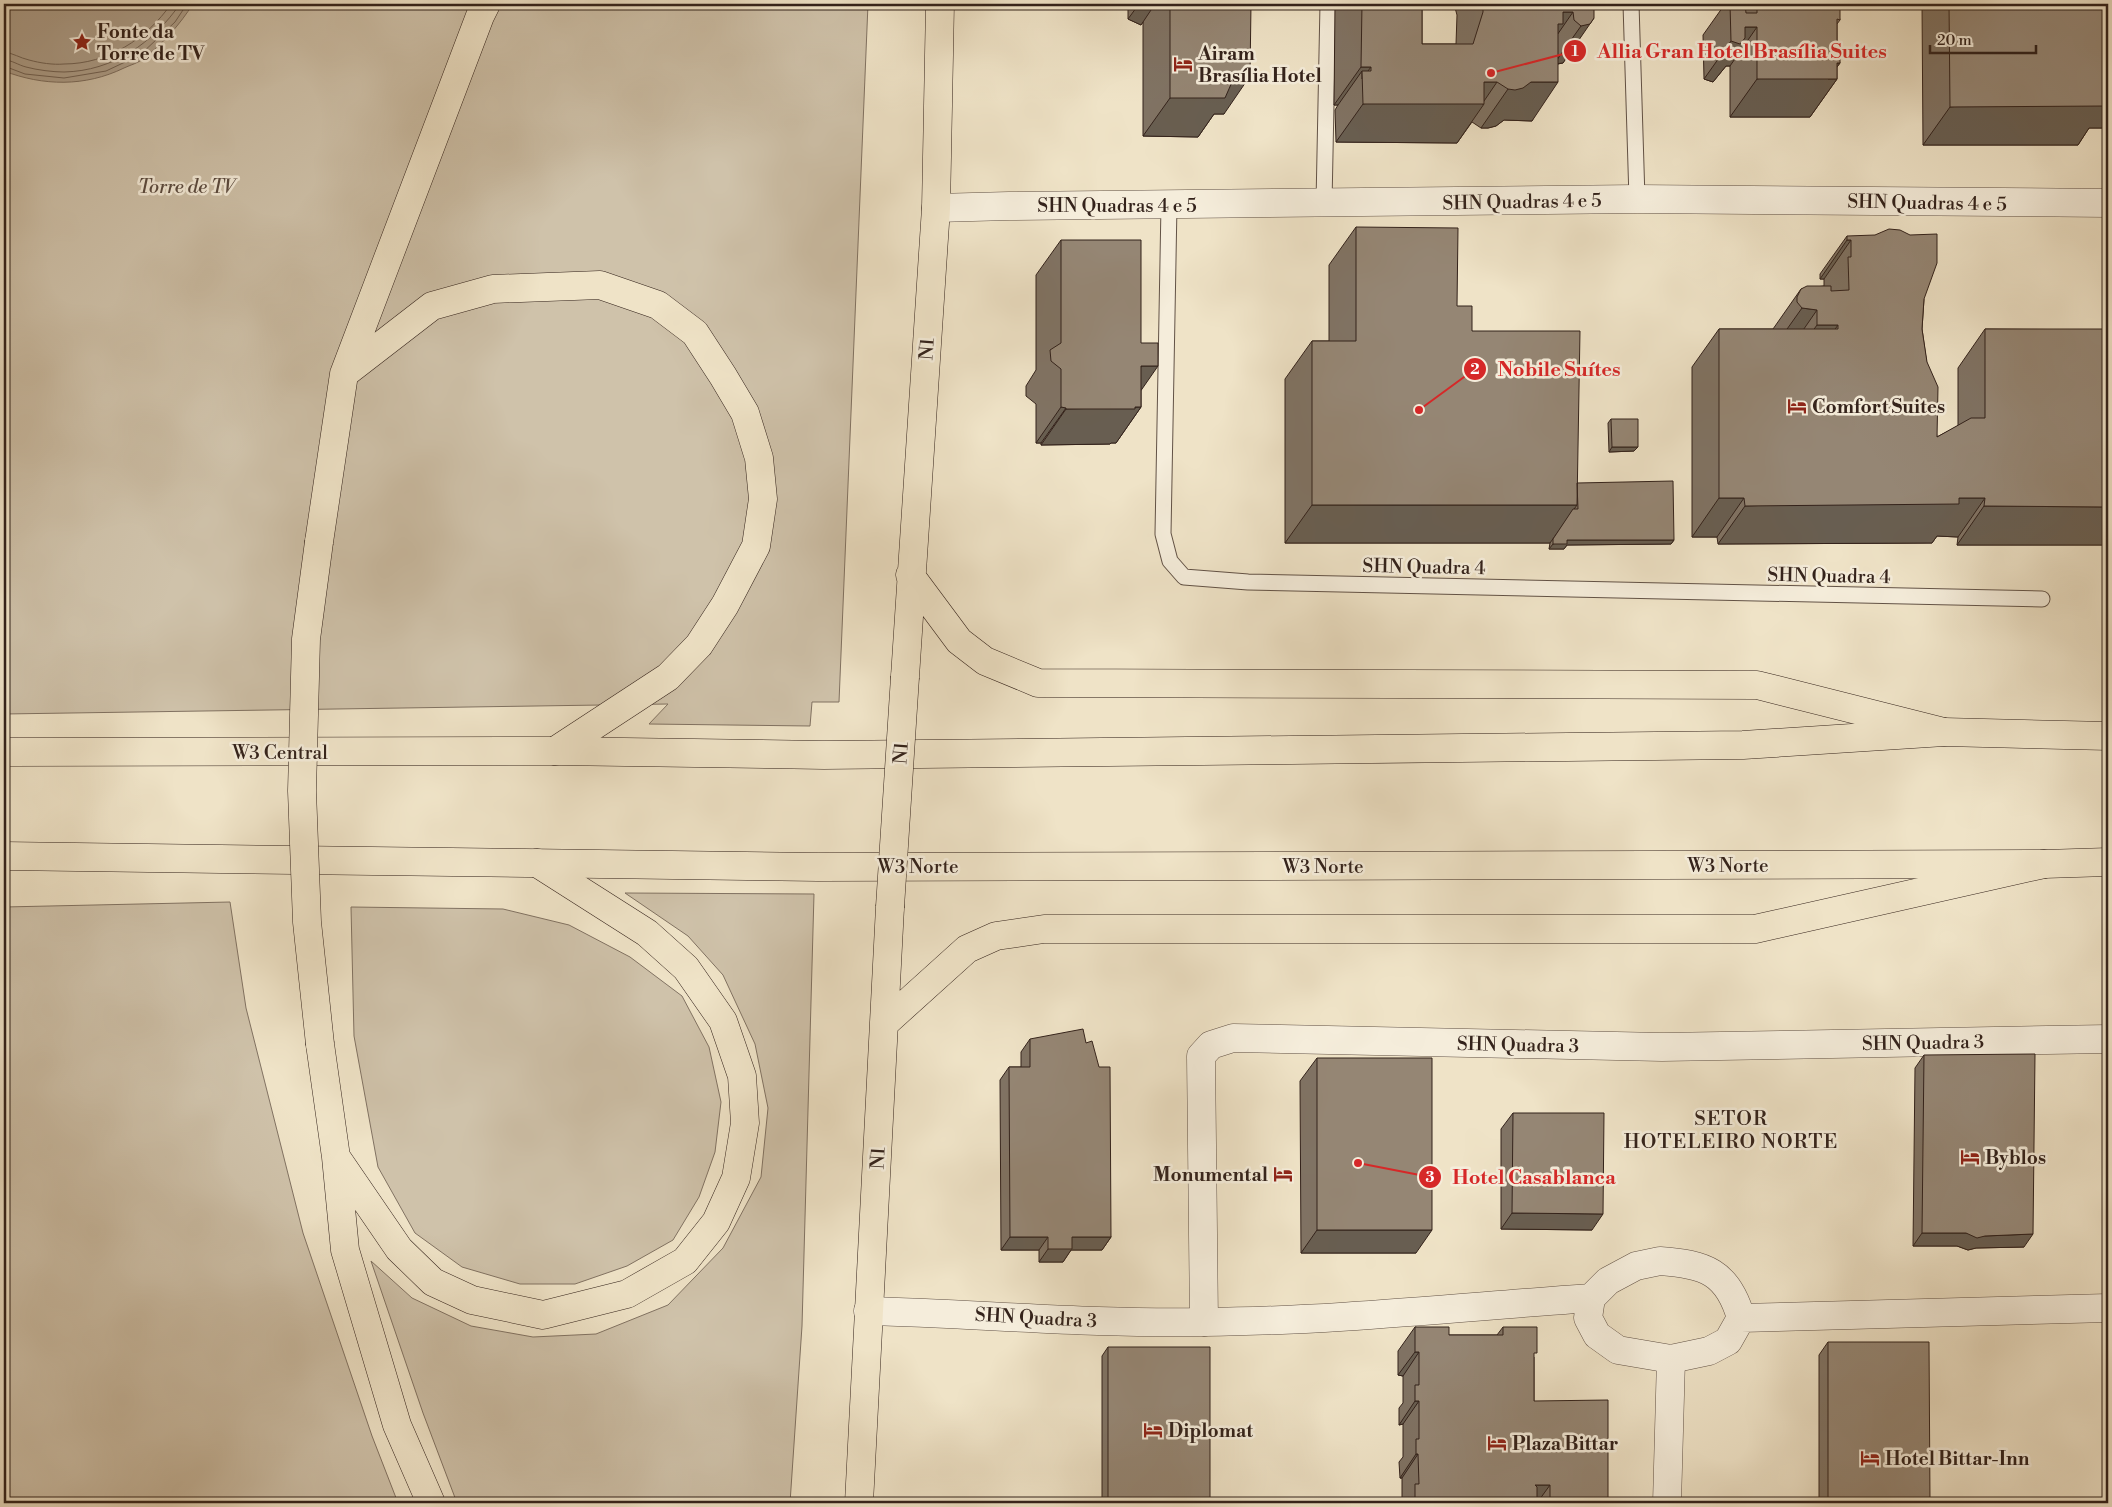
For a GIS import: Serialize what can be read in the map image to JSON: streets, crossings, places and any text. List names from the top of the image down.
{
  "streets": {
    "main road": ["N1", "W3 Central", "W3 Norte"],
    "street": ["SHN Quadras 4 e 5", "SHN Quadra 3"],
    "lane": ["SHN Quadra 4"]
  },
  "crossings": [
    ["SHN Quadras 4 e 5", "N1"],
    ["SHN Quadras 4 e 5", "SHN Quadra 4"],
    ["N1", "SHN Quadra 3"]
  ],
  "districts": ["SETOR HOTELEIRO NORTE"],
  "parks": ["Torre de TV"],
  "places": {
    "place": ["Fonte da Torre de TV"],
    "hotel": [
      "Airam Brasília Hotel",
      "Comfort Suites",
      "Byblos",
      "Monumental",
      "Diplomat",
      "Plaza Bittar",
      "Hotel Bittar-Inn"
    ],
    "other": ["Allia Gran Hotel Brasília Suites", "Nobile Suítes", "Hotel Casablanca"]
  },
  "scale_bar": "20 m"
}
